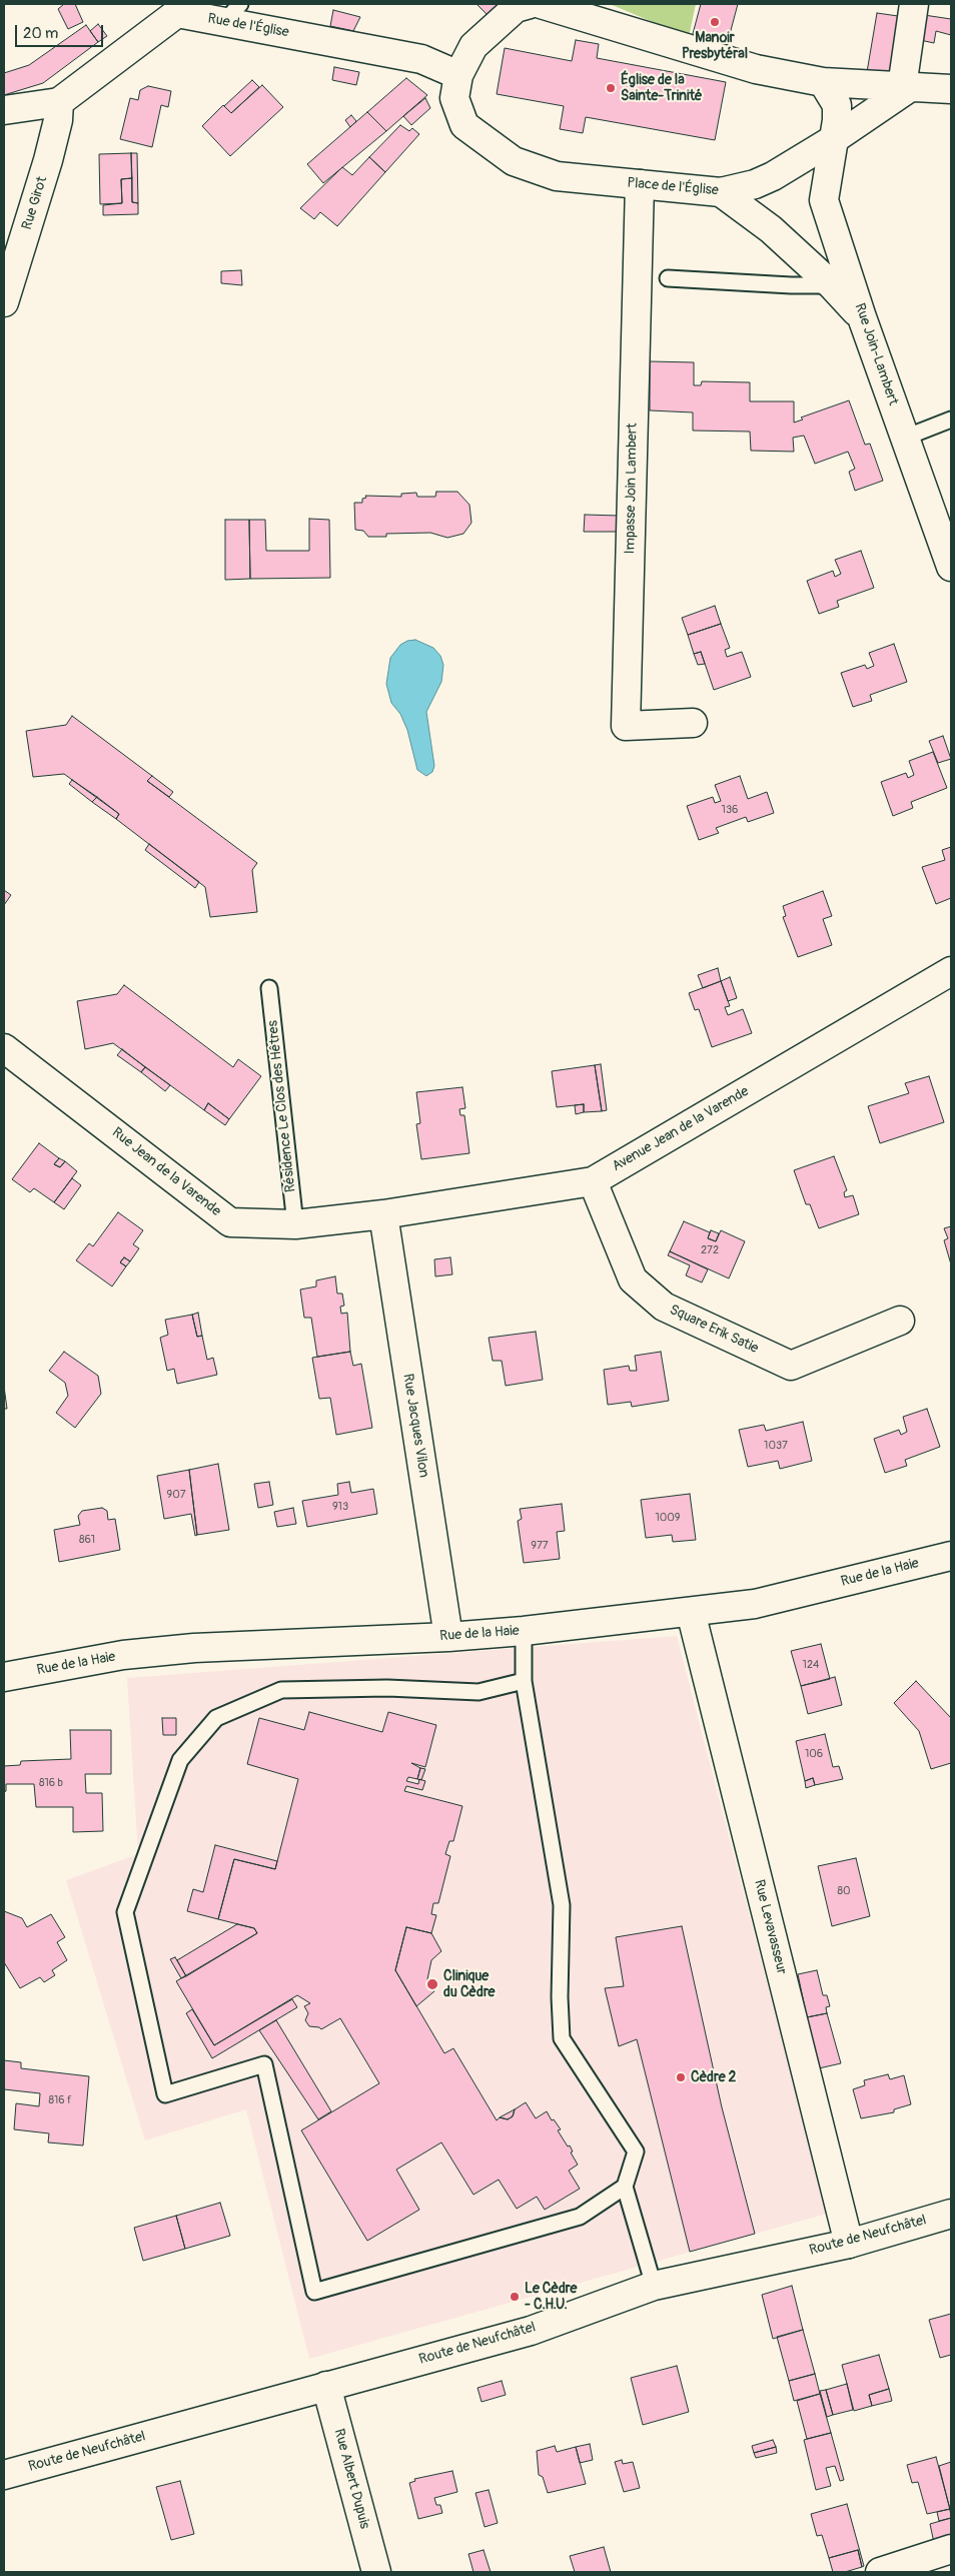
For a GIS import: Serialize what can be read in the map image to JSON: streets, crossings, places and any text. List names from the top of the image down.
{
  "streets": {
    "street": [
      "Rue de l'Église",
      "Place de l'Église",
      "Rue Girot",
      "Rue Join-Lambert",
      "Impasse Join Lambert",
      "Avenue Jean de la Varende",
      "Rue Jean de la Varende",
      "Square Erik Satie",
      "Rue Jacques Vilon",
      "Rue de la Haie",
      "Rue Levavasseur",
      "Route de Neufchâtel",
      "Rue Albert Dupuis"
    ],
    "lane": ["Résidence Le Clos des Hêtres"]
  },
  "crossings": [
    ["Rue de l'Église", "Place de l'Église"],
    ["Rue de l'Église", "Rue Girot"],
    ["Place de l'Église", "Rue Join-Lambert"],
    ["Place de l'Église", "Impasse Join Lambert"],
    ["Résidence Le Clos des Hêtres", "Rue Jean de la Varende"],
    ["Avenue Jean de la Varende", "Rue Jean de la Varende"],
    ["Avenue Jean de la Varende", "Square Erik Satie"],
    ["Avenue Jean de la Varende", "Rue Jacques Vilon"],
    ["Rue Jean de la Varende", "Rue Jacques Vilon"],
    ["Rue Jacques Vilon", "Rue de la Haie"],
    ["Rue de la Haie", "Rue Levavasseur"],
    ["Rue Levavasseur", "Route de Neufchâtel"],
    ["Route de Neufchâtel", "Rue Albert Dupuis"]
  ],
  "places": [
    "Manoir Presbytéral",
    "Église de la Sainte-Trinité",
    "Clinique du Cèdre",
    "Cèdre 2",
    "Le Cèdre - C.H.U."
  ],
  "house_numbers": [
    "136",
    "272",
    "1037",
    "907",
    "913",
    "1009",
    "861",
    "977",
    "124",
    "106",
    "816 b",
    "80",
    "816 f"
  ],
  "scale_bar": "20 m"
}
